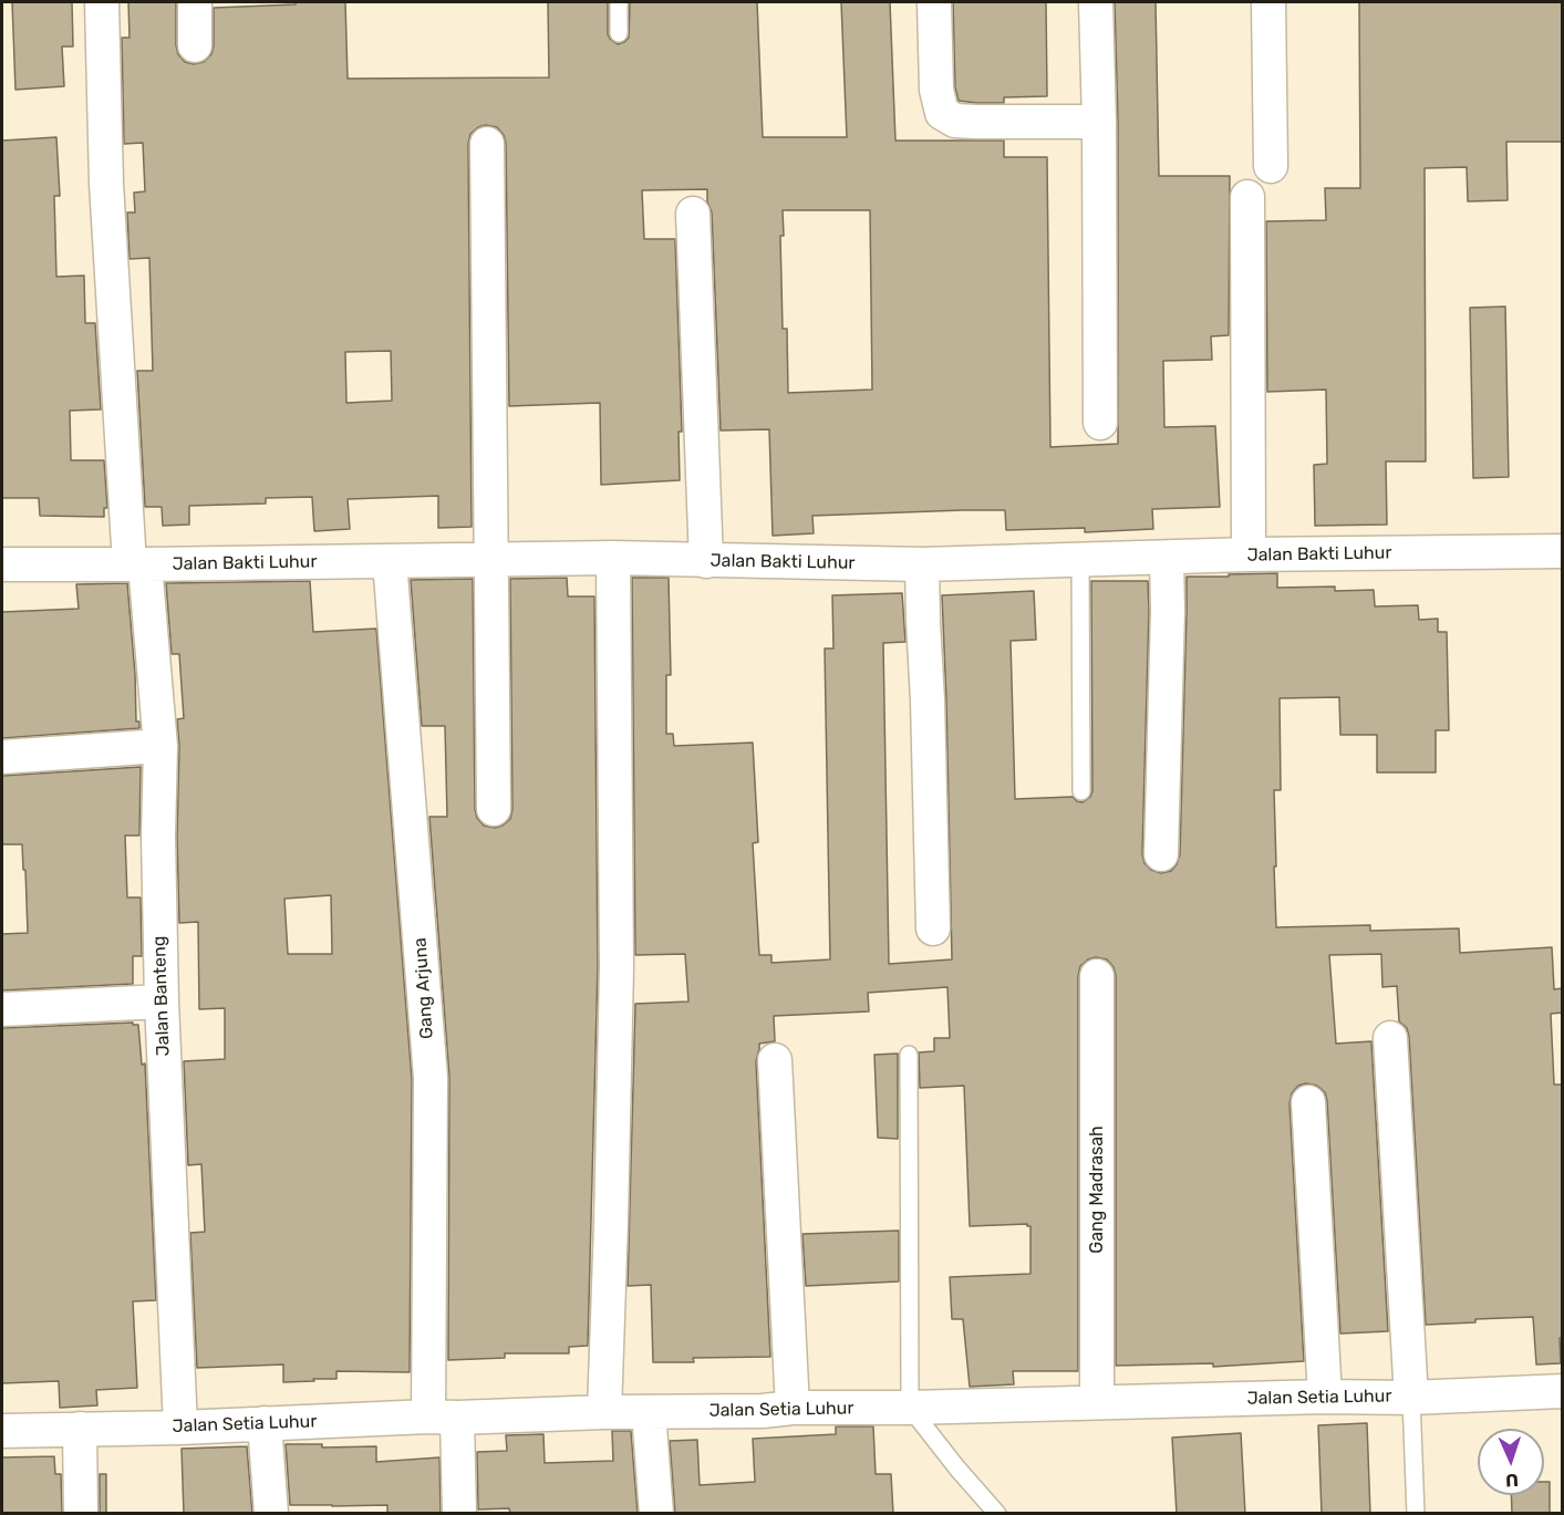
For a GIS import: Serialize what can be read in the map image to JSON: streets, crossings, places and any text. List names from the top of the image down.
{
  "streets": {
    "street": [
      "Jalan Bakti Luhur",
      "Gang Arjuna",
      "Jalan Banteng",
      "Gang Madrasah",
      "Jalan Setia Luhur"
    ]
  },
  "crossings": [
    ["Jalan Bakti Luhur", "Gang Arjuna"],
    ["Jalan Bakti Luhur", "Jalan Banteng"],
    ["Gang Arjuna", "Jalan Setia Luhur"],
    ["Jalan Banteng", "Jalan Setia Luhur"],
    ["Gang Madrasah", "Jalan Setia Luhur"]
  ],
  "north": "bottom"
}
